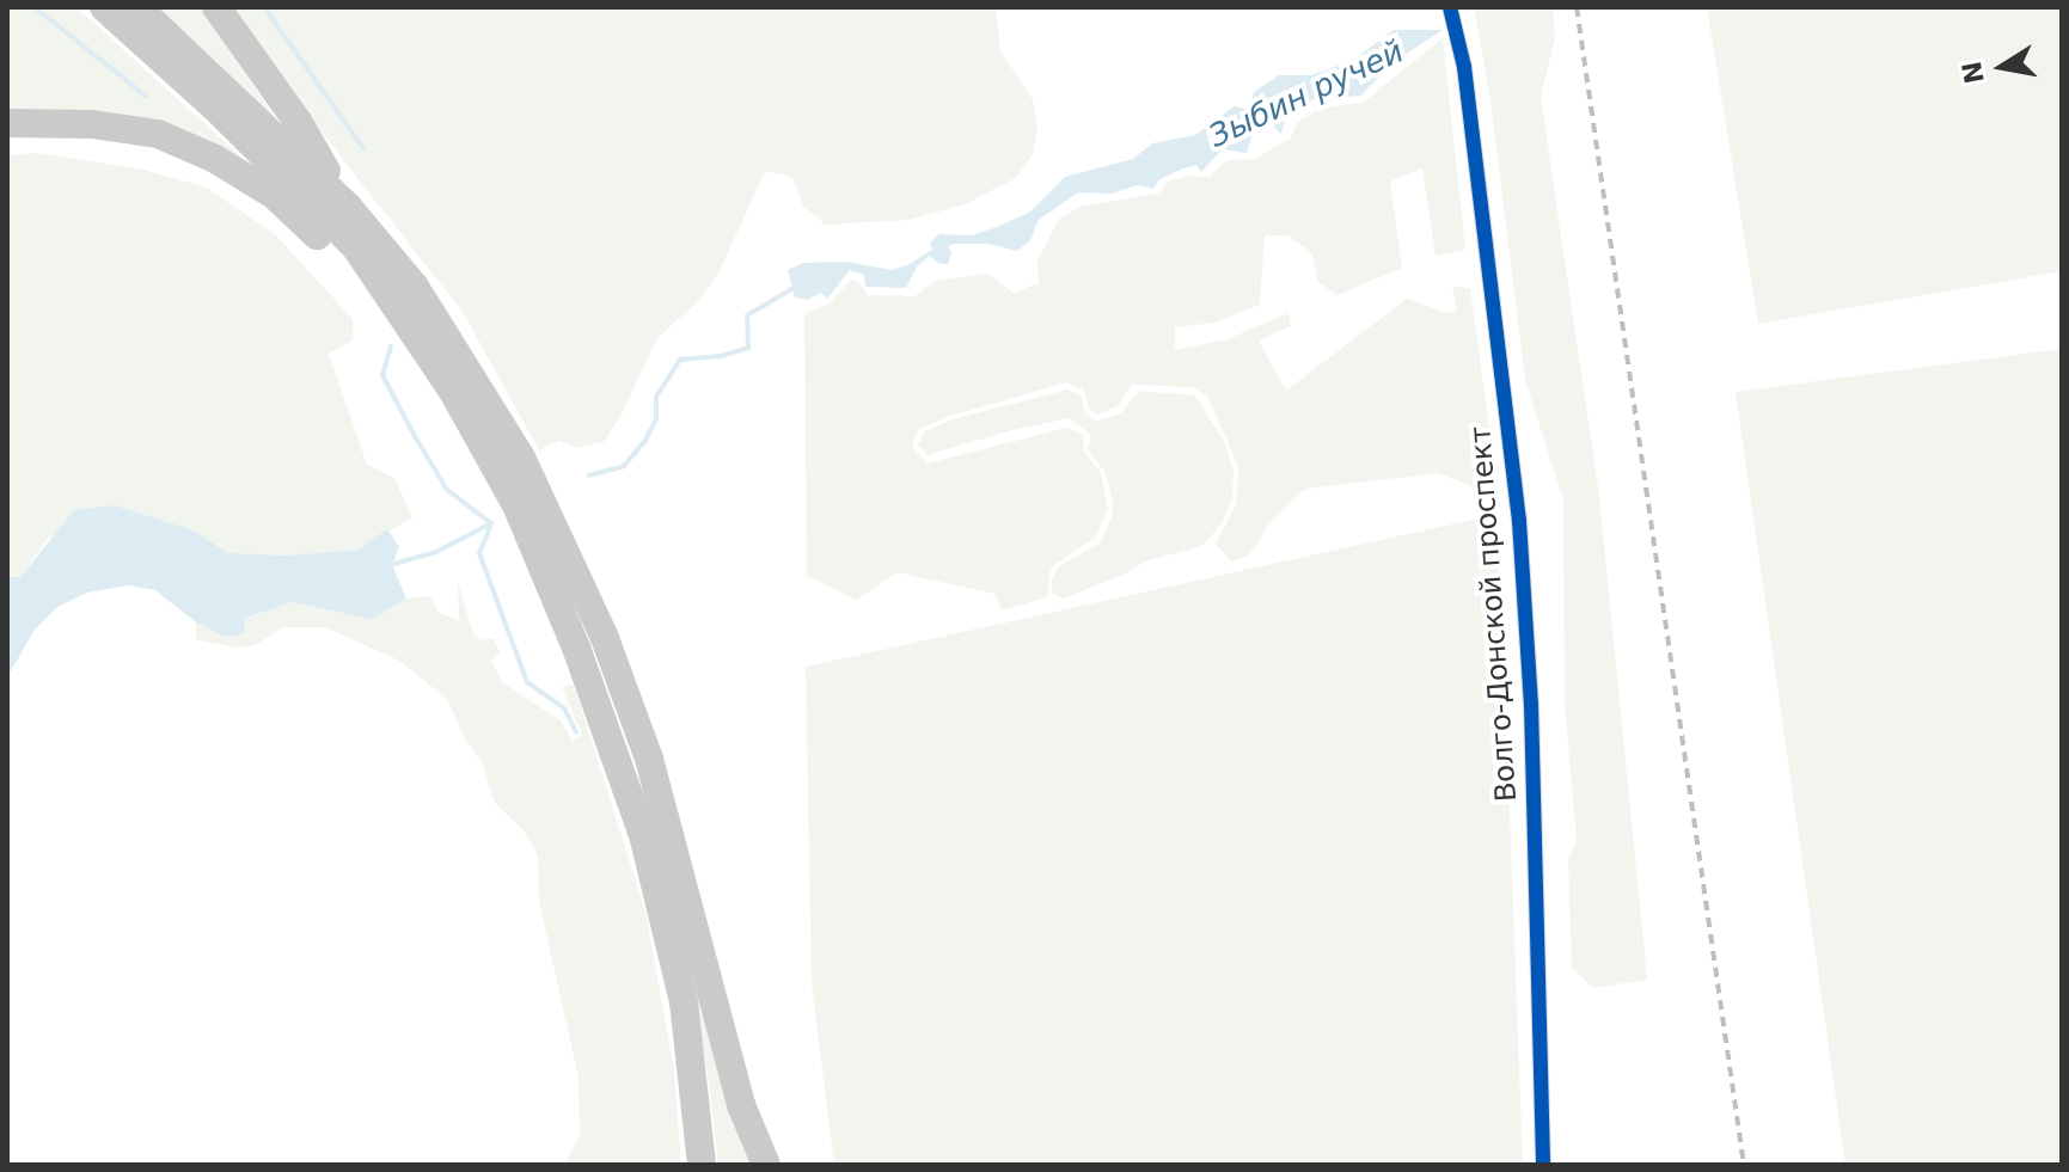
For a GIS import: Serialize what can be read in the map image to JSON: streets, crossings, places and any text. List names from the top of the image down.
{
  "streets": {
    "street": ["Волго-Донской проспект"]
  },
  "water": ["Зыбин ручей"],
  "north": "left"
}
